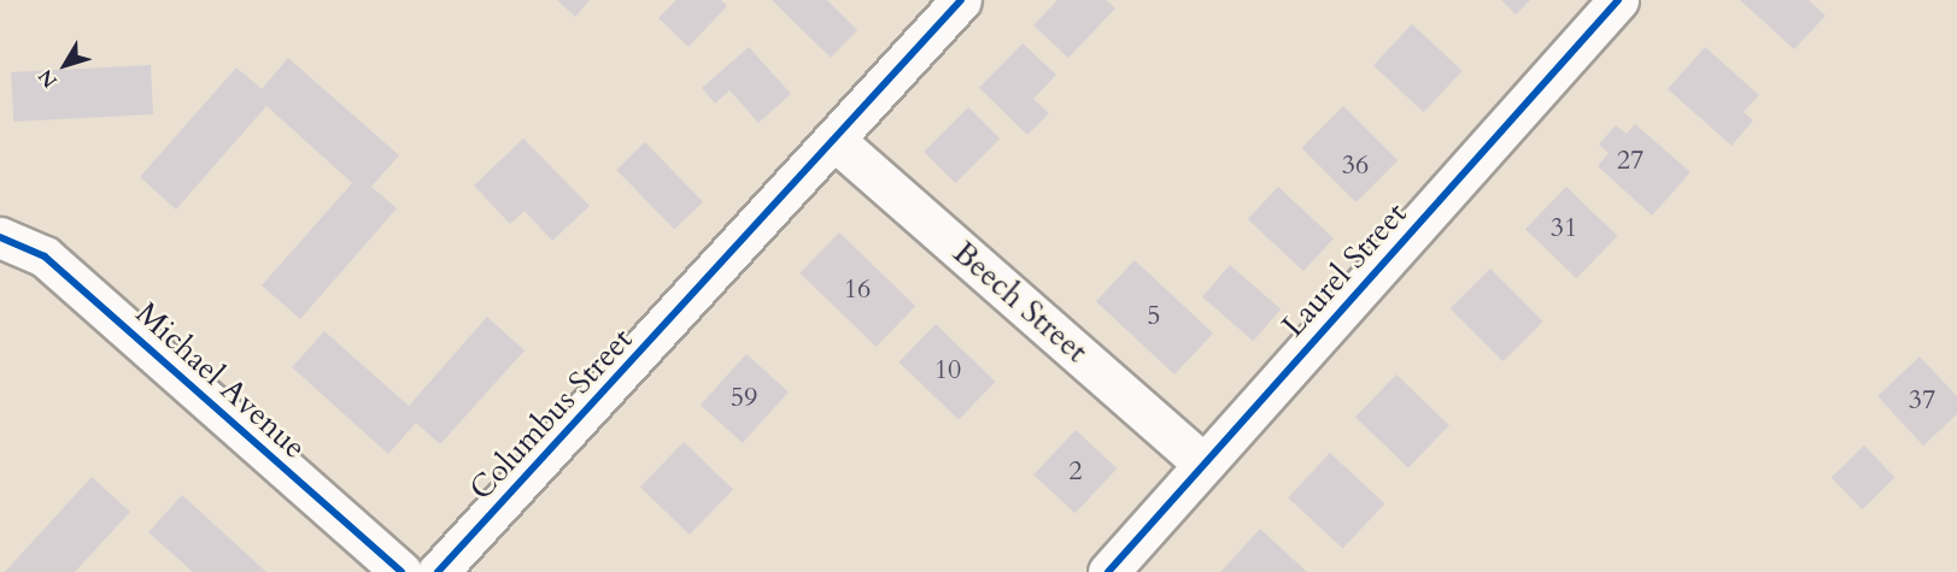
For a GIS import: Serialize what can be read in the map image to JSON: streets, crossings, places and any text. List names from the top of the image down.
{
  "streets": {
    "street": [
      "Laurel Street",
      "Beech Street",
      "Michael Avenue",
      "Columbus Street"
    ]
  },
  "crossings": [
    ["Laurel Street", "Beech Street"],
    ["Beech Street", "Columbus Street"]
  ],
  "house_numbers": [
    "27",
    "36",
    "31",
    "16",
    "5",
    "10",
    "59",
    "37",
    "2"
  ],
  "north": "bottom left"
}
